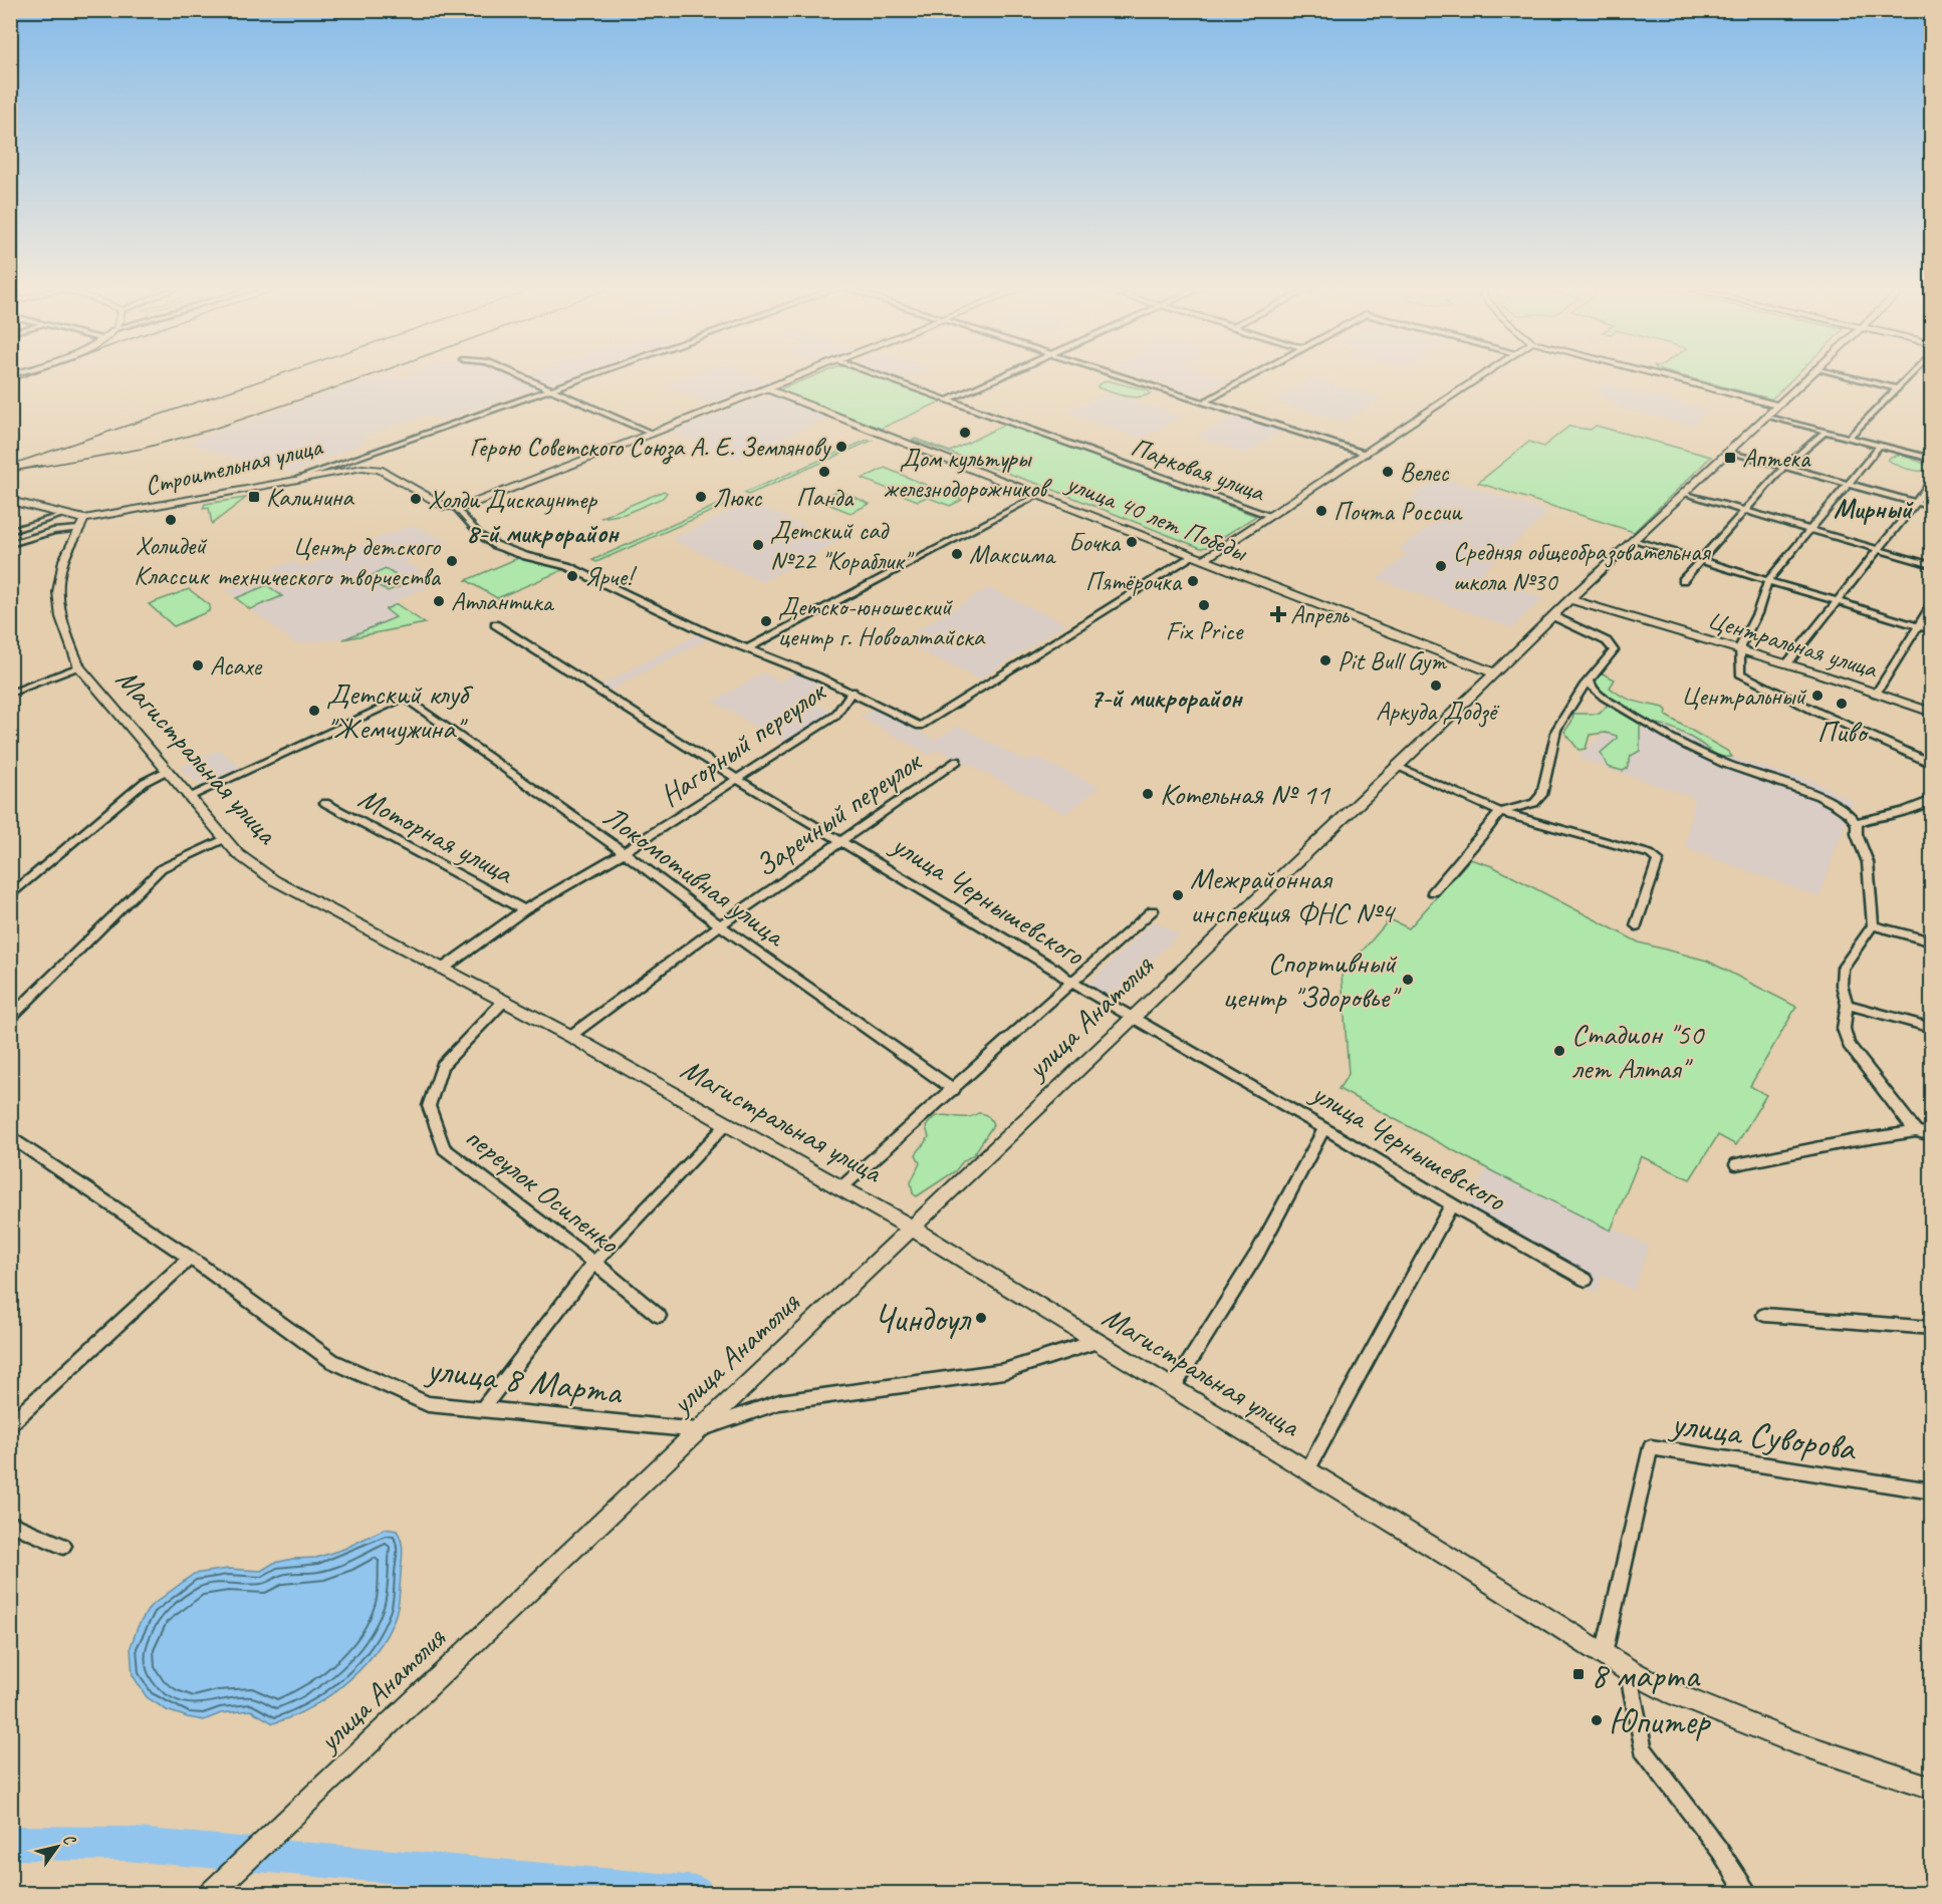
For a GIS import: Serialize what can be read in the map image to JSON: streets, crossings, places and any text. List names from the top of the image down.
{
  "streets": {
    "street": [
      "Строительная улица",
      "Парковая улица",
      "улица 40 лет Победы",
      "Центральная улица",
      "Нагорный переулок",
      "Магистральная улица",
      "Заречный переулок",
      "Моторная улица",
      "Локомотивная улица",
      "улица Чернышевского",
      "улица Анатолия",
      "переулок Осипенко",
      "улица 8 Марта",
      "улица Суворова"
    ]
  },
  "crossings": [
    ["Строительная улица", "Магистральная улица"],
    ["улица 40 лет Победы", "улица Анатолия"],
    ["Центральная улица", "улица Анатолия"],
    ["Нагорный переулок", "Магистральная улица"],
    ["Нагорный переулок", "Моторная улица"],
    ["Нагорный переулок", "Локомотивная улица"],
    ["Нагорный переулок", "улица Чернышевского"],
    ["Магистральная улица", "Заречный переулок"],
    ["Магистральная улица", "Локомотивная улица"],
    ["Магистральная улица", "улица Анатолия"],
    ["Магистральная улица", "переулок Осипенко"],
    ["Магистральная улица", "улица 8 Марта"],
    ["Магистральная улица", "улица Суворова"],
    ["Заречный переулок", "Локомотивная улица"],
    ["Заречный переулок", "улица Чернышевского"],
    ["улица Чернышевского", "улица Анатолия"],
    ["улица Анатолия", "улица 8 Марта"]
  ],
  "districts": ["Мирный", "8-й микрорайон", "7-й микрорайон"],
  "places": {
    "other": [
      "Дом культуры железнодорожников",
      "Герою Советского Союза А. Е. Землянову",
      "Панда",
      "Велес",
      "Люкс",
      "Холди Дискаунтер",
      "Почта России",
      "Холидей Классик",
      "Бочка",
      "Детский сад №22 \"Кораблик\"",
      "Максима",
      "Центр детского технического творчества",
      "Средняя общеобразовательная школа №30",
      "Ярче!",
      "Пятёрочка",
      "Атлантика",
      "Fix Price",
      "Детско-юношеский центр г. Новоалтайска",
      "Pit Bull Gym",
      "Асахе",
      "Аркуда Додзё",
      "Центральный",
      "Пиво",
      "Детский клуб \"Жемчужина\"",
      "Котельная № 11",
      "Межрайонная инспекция ФНС №4",
      "Спортивный центр \"Здоровье\"",
      "Стадион \"50 лет Алтая\"",
      "Чиндоул",
      "Юпитер"
    ],
    "transit": ["Аптека", "Калинина", "8 марта"],
    "health": ["Апрель"]
  },
  "north": "top right"
}
